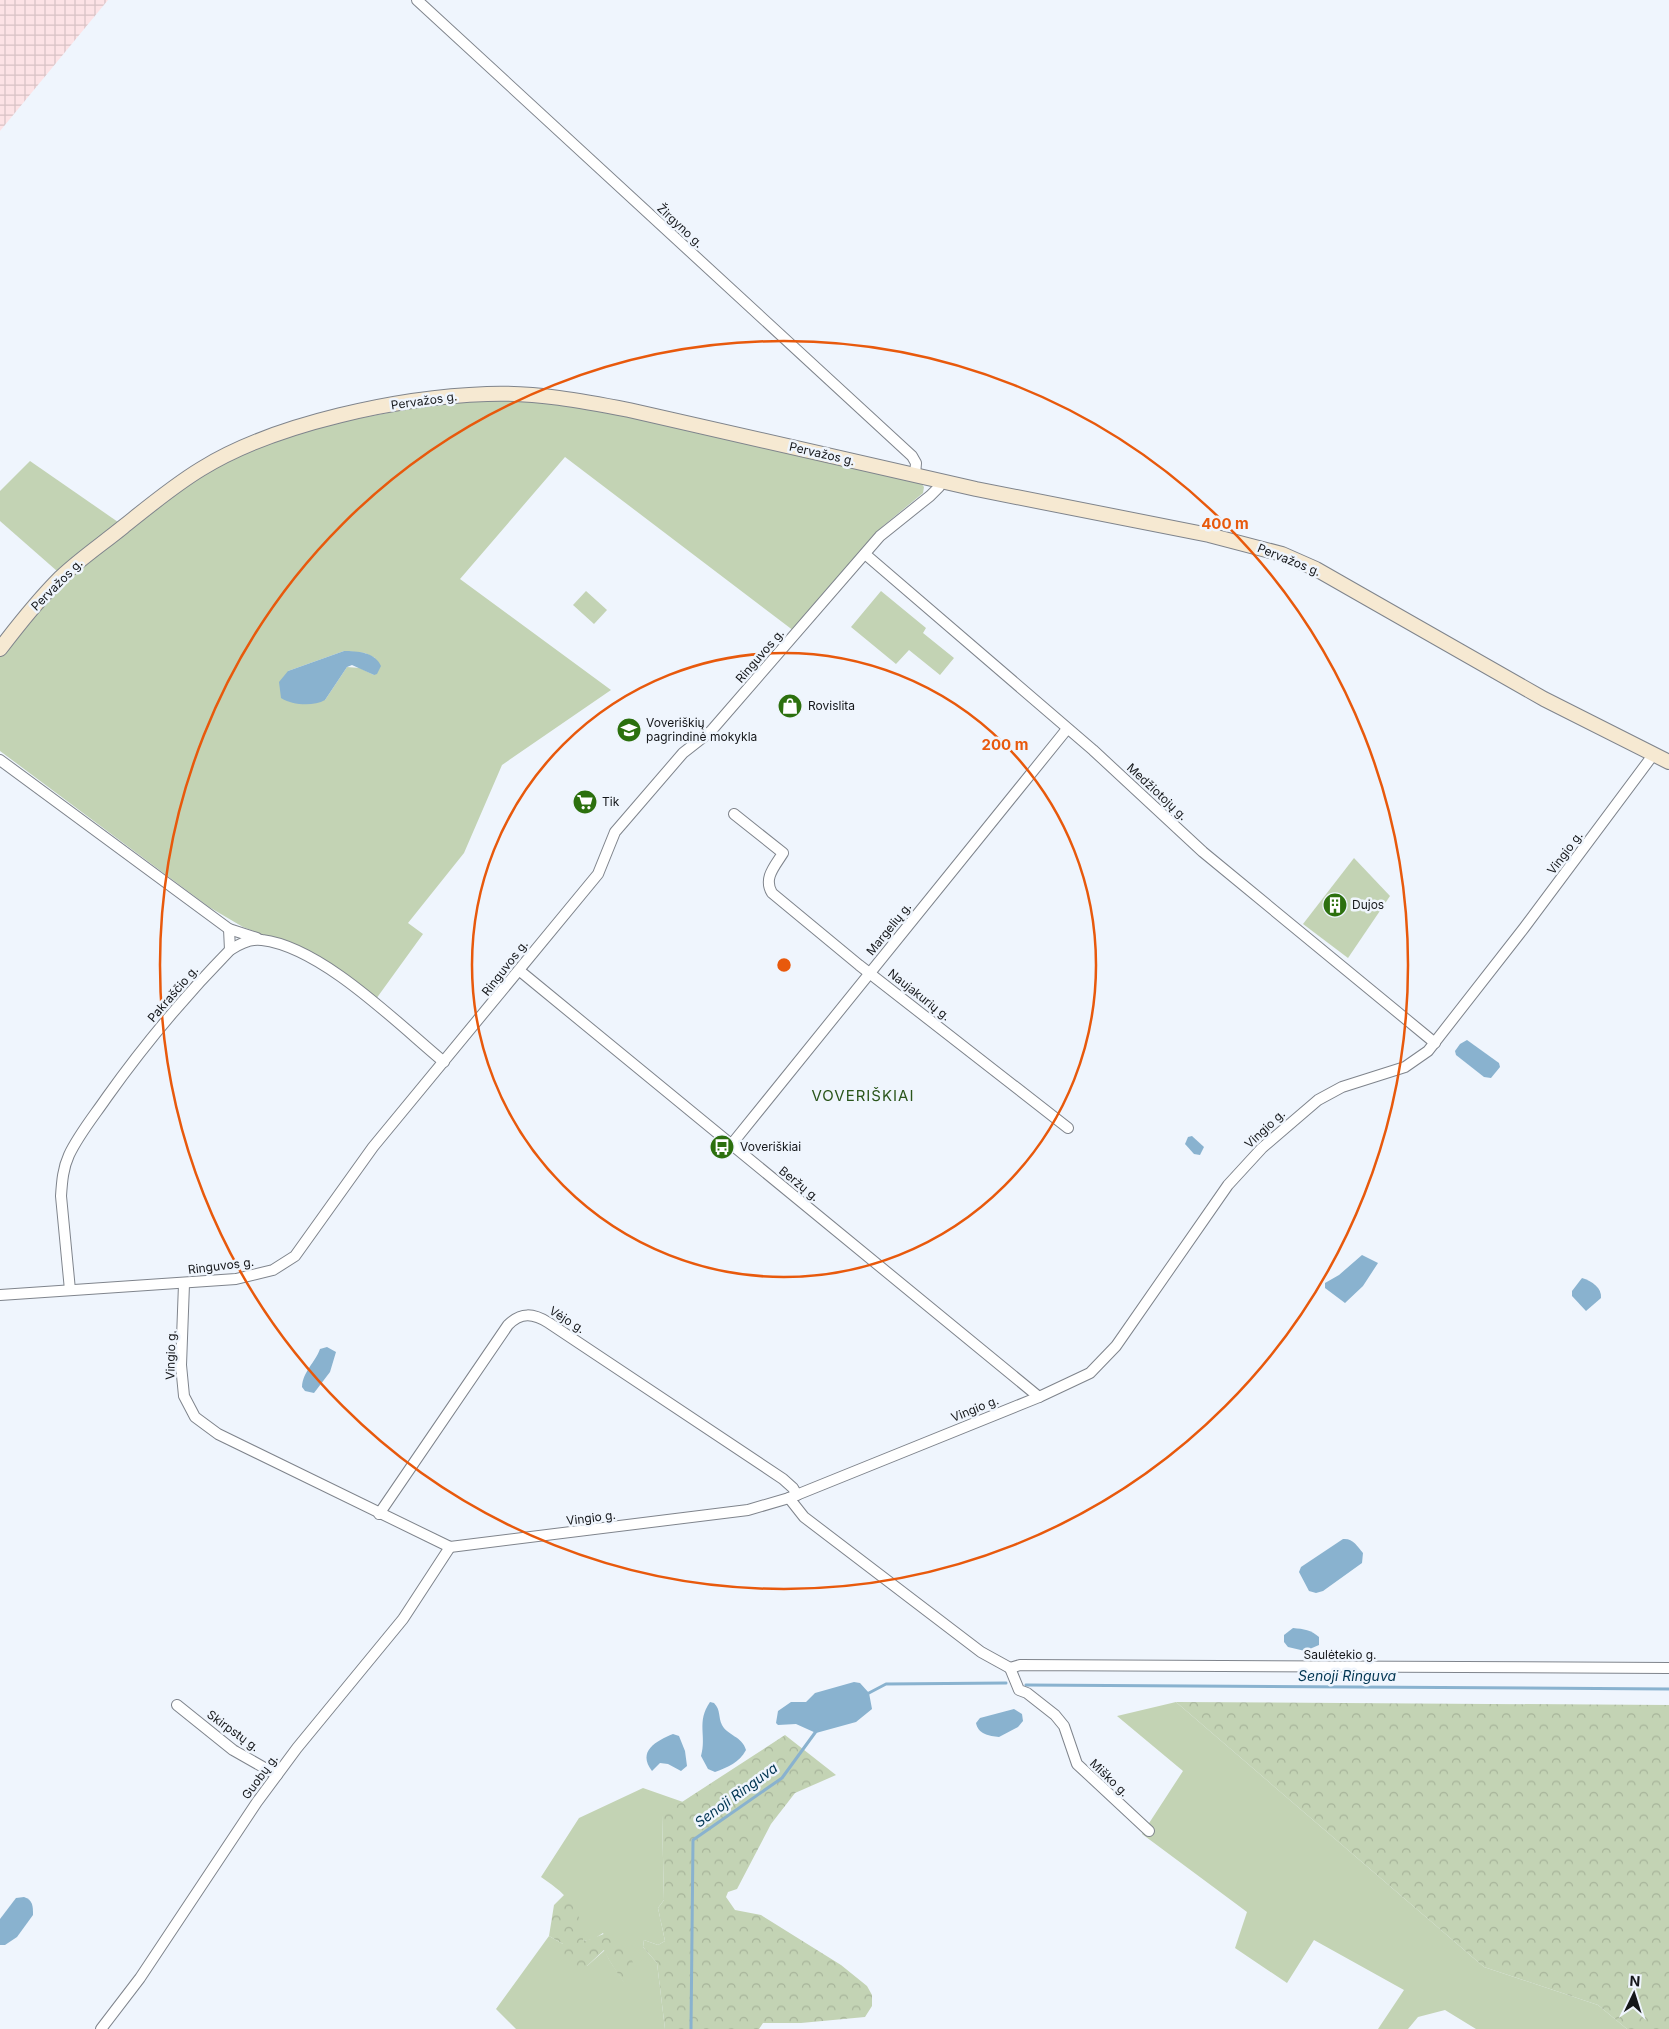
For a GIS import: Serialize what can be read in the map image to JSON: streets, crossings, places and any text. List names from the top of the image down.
{
  "streets": {
    "main road": ["Pervažos g."],
    "street": [
      "Žirgyno g.",
      "Ringuvos g.",
      "Medžiotojų g.",
      "Vingio g.",
      "Margelių g.",
      "Pakraščio g.",
      "Naujakurių g.",
      "Beržų g.",
      "Vėjo g.",
      "Saulėtekio g.",
      "Skirpstų g.",
      "Guobų g.",
      "Miško g."
    ]
  },
  "crossings": [
    ["Žirgyno g.", "Pervažos g."],
    ["Pervažos g.", "Ringuvos g."],
    ["Pervažos g.", "Vingio g."],
    ["Ringuvos g.", "Medžiotojų g."],
    ["Ringuvos g.", "Vingio g."],
    ["Ringuvos g.", "Pakraščio g."],
    ["Ringuvos g.", "Beržų g."],
    ["Medžiotojų g.", "Vingio g."],
    ["Medžiotojų g.", "Margelių g."],
    ["Vingio g.", "Beržų g."],
    ["Vingio g.", "Vėjo g."],
    ["Vingio g.", "Guobų g."],
    ["Margelių g.", "Naujakurių g."],
    ["Margelių g.", "Beržų g."],
    ["Saulėtekio g.", "Miško g."],
    ["Skirpstų g.", "Guobų g."]
  ],
  "districts": ["VOVERIŠKIAI"],
  "water": ["Senoji Ringuva"],
  "places": {
    "shop": ["Rovislita"],
    "school or university": ["Voveriškių pagrindinė mokykla"],
    "supermarket": ["Tik"],
    "building": ["Dujos"],
    "bus stop": ["Voveriškiai"]
  },
  "north": "top",
  "rings": ["400 m", "200 m"]
}
